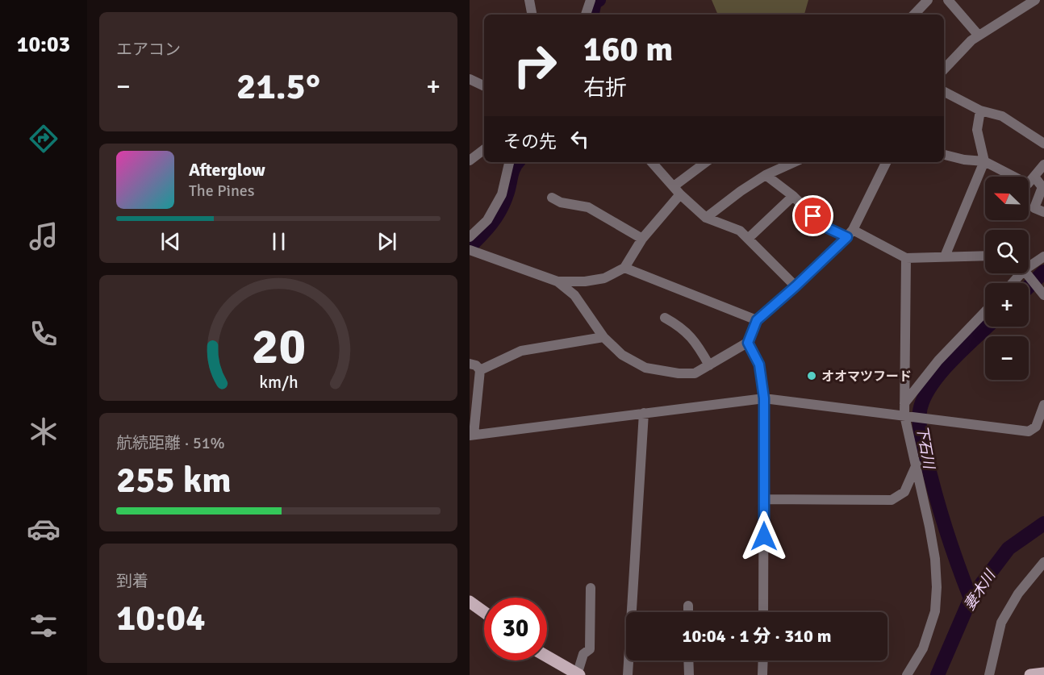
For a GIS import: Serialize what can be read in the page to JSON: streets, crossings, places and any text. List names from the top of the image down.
{
  "water": ["下石川", "妻木川"],
  "places": ["オオマツフード"],
  "north": "top left",
  "page": {
    "tabs": "10:03",
    "tile": [
      "エアコン",
      ["航続距離 · 51%", "255 km"],
      ["到着", "10:04"]
    ],
    "turn": ["160 m", "右折"],
    "heat": ["−", "21.5°", "+"],
    "then": "その先",
    "song": ["Afterglow", "The Pines"],
    "map_buttons": ["+", "−"],
    "limit": "30",
    "trip": "10:04 · 1 分 · 310 m",
    "gauge": ["20", "km/h"]
  }
}
